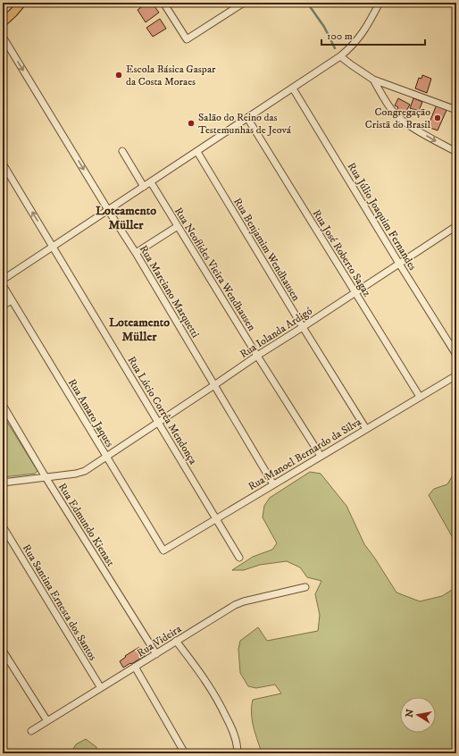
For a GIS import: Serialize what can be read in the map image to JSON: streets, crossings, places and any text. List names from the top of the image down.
{
  "streets": {
    "street": [
      "Rua Júlio Joaquim Fernandes",
      "Rua Benjamim Wendhausen",
      "Rua José Roberto Sagaz",
      "Rua Neoflides Vieira Wendhausen",
      "Rua Marciano Marquetti",
      "Rua Iolanda Ardigó",
      "Rua Lúcio Corrêa Mendonça",
      "Rua Amaro Jaques",
      "Rua Manoel Bernardo da Silva",
      "Rua Edmundo Kienast",
      "Rua Santina Ernesta dos Santos",
      "Rua Videira"
    ]
  },
  "crossings": [
    ["Rua Júlio Joaquim Fernandes", "Rua Iolanda Ardigó"],
    ["Rua Benjamim Wendhausen", "Rua Iolanda Ardigó"],
    ["Rua Benjamim Wendhausen", "Rua Manoel Bernardo da Silva"],
    ["Rua José Roberto Sagaz", "Rua Iolanda Ardigó"],
    ["Rua José Roberto Sagaz", "Rua Manoel Bernardo da Silva"],
    ["Rua Neoflides Vieira Wendhausen", "Rua Iolanda Ardigó"],
    ["Rua Neoflides Vieira Wendhausen", "Rua Manoel Bernardo da Silva"],
    ["Rua Marciano Marquetti", "Rua Iolanda Ardigó"],
    ["Rua Marciano Marquetti", "Rua Manoel Bernardo da Silva"],
    ["Rua Iolanda Ardigó", "Rua Lúcio Corrêa Mendonça"],
    ["Rua Iolanda Ardigó", "Rua Amaro Jaques"],
    ["Rua Iolanda Ardigó", "Rua Edmundo Kienast"],
    ["Rua Lúcio Corrêa Mendonça", "Rua Manoel Bernardo da Silva"],
    ["Rua Amaro Jaques", "Rua Manoel Bernardo da Silva"],
    ["Rua Edmundo Kienast", "Rua Videira"],
    ["Rua Santina Ernesta dos Santos", "Rua Videira"]
  ],
  "one_way": ["Rua Marciano Marquetti"],
  "districts": ["Loteamento Müller", "Loteamento Müller"],
  "places": ["Escola Básica Gaspar da Costa Moraes", "Congregação Cristã do Brasil", "Salão do Reino das Testemunhas de Jeová"],
  "scale_bar": "100 m",
  "north": "left"
}
